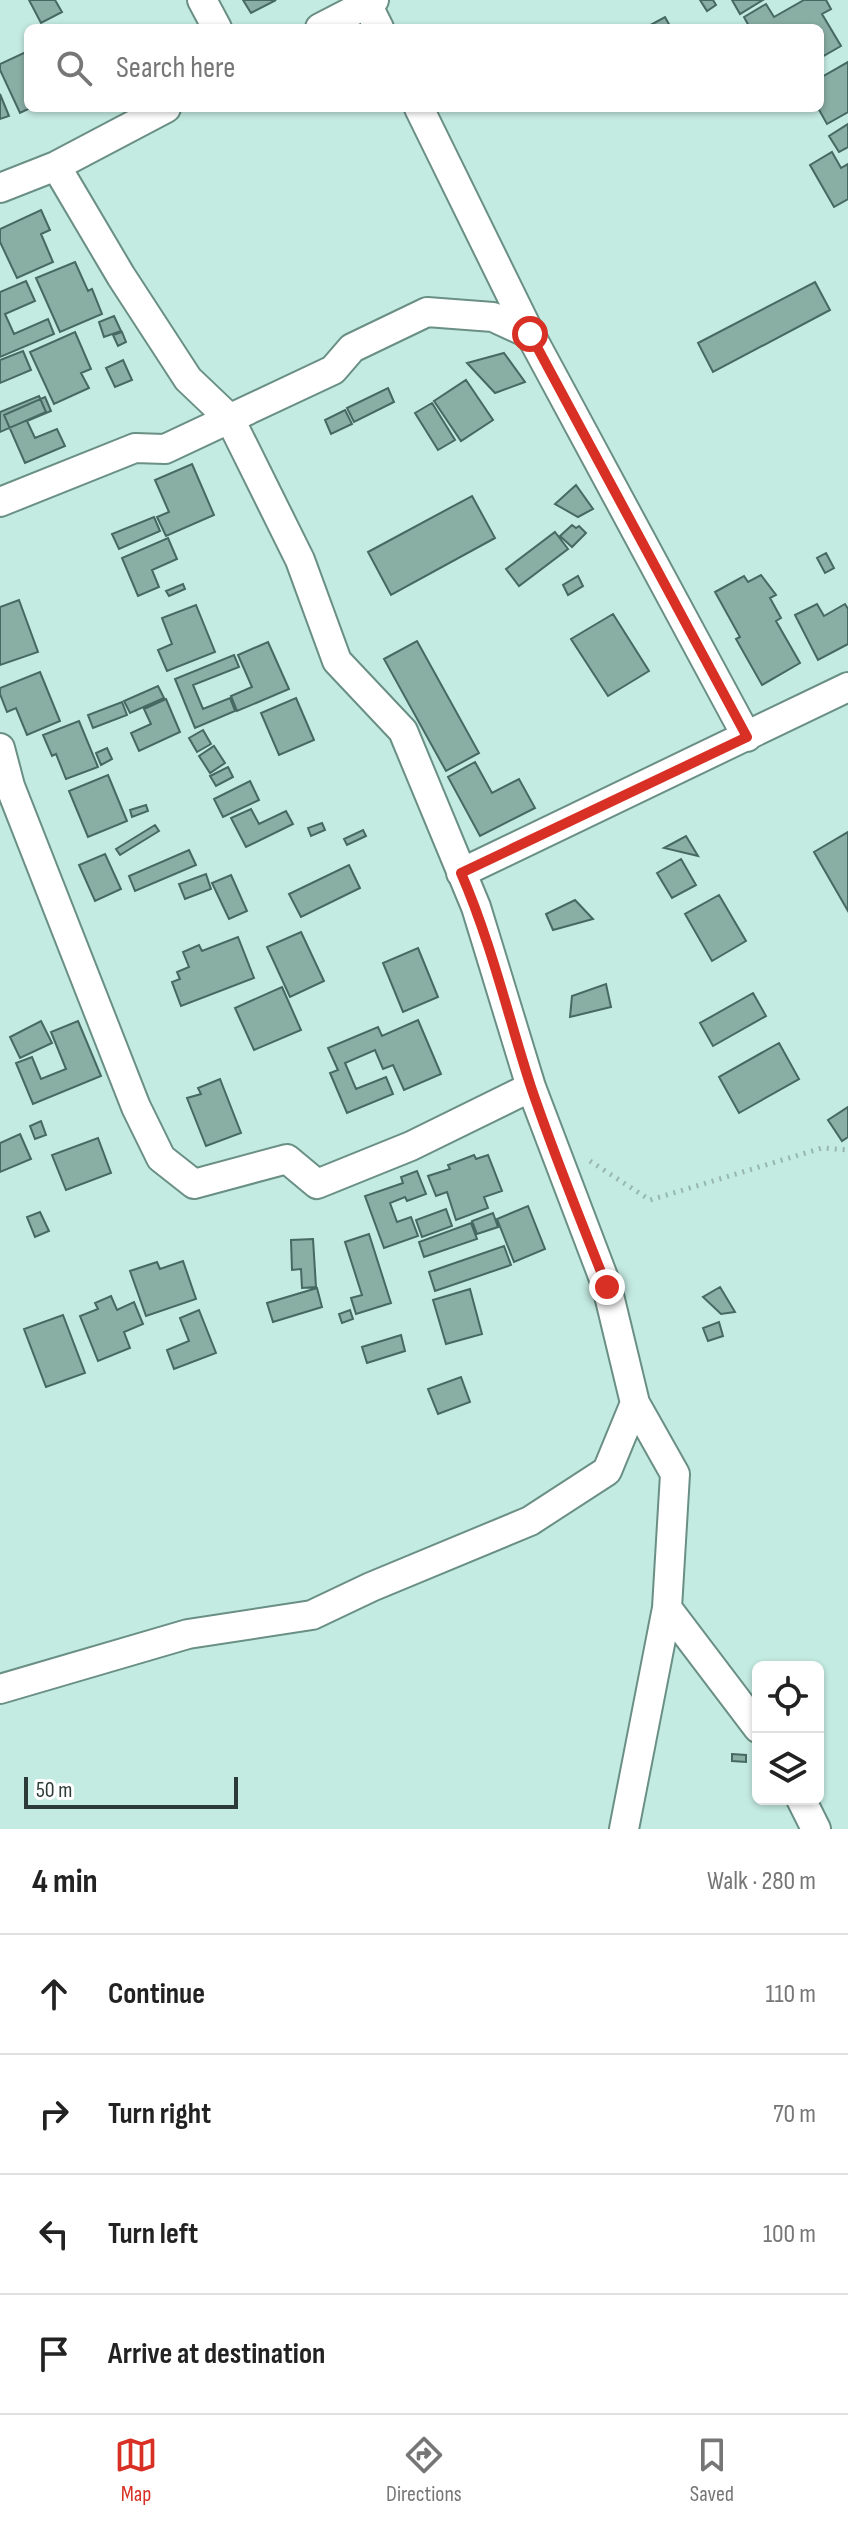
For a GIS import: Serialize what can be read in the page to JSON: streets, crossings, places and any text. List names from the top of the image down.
{
  "scale_bar": "50 m",
  "page": {
    "search": "Search here",
    "scale": "50 m",
    "heading": ["4 min", "Walk · 280 m"],
    "list": [
      ["Continue", "110 m"],
      ["Turn right", "70 m"],
      ["Turn left", "100 m"],
      "Arrive at destination"
    ],
    "nav": ["Map", "Directions", "Saved"]
  }
}
